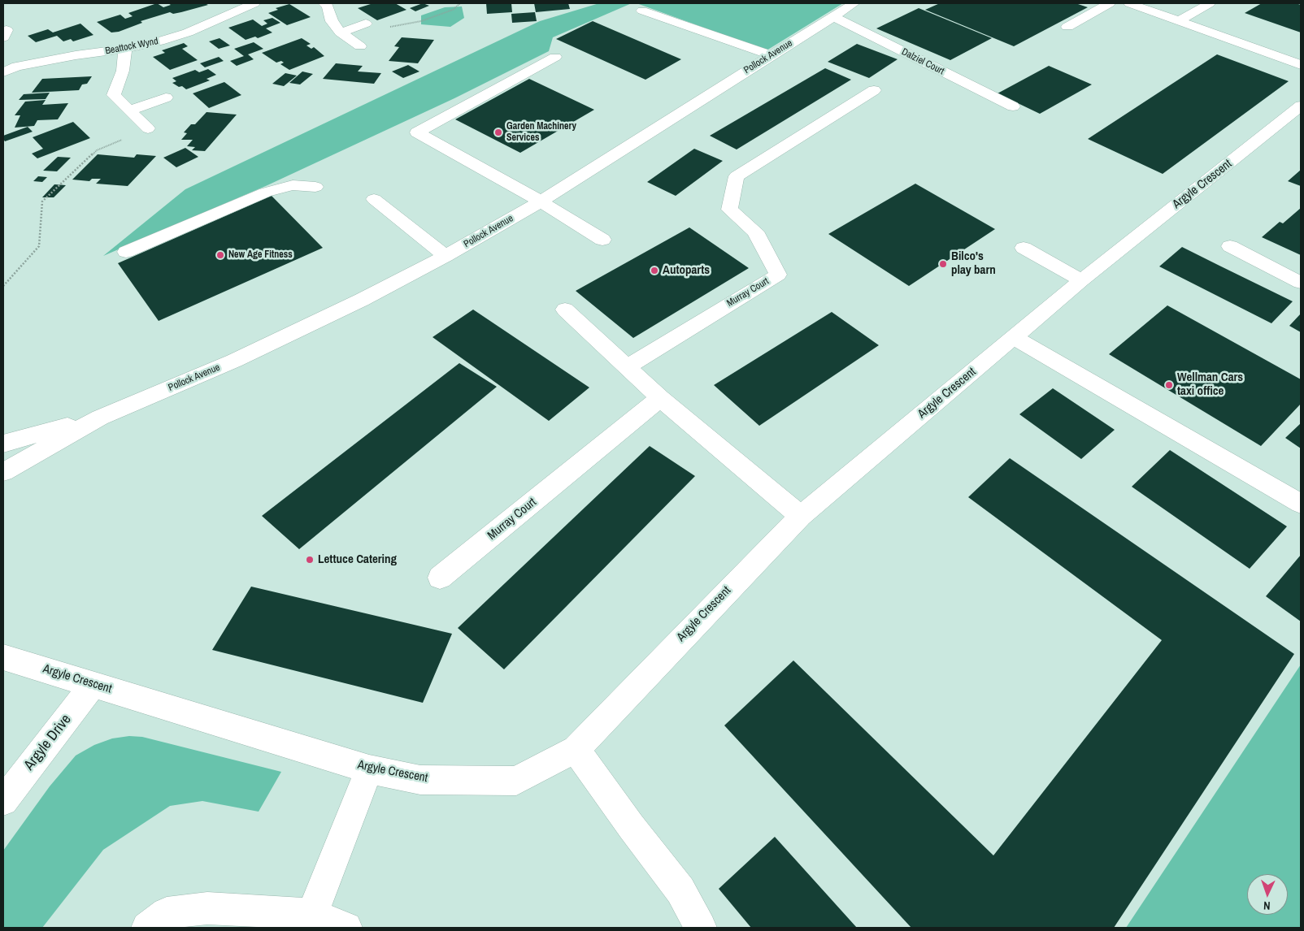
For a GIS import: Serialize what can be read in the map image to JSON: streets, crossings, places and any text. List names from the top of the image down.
{
  "streets": {
    "street": [
      "Beattock Wynd",
      "Pollock Avenue",
      "Dalziel Court",
      "Argyle Crescent",
      "Murray Court",
      "Argyle Drive"
    ]
  },
  "crossings": [
    ["Pollock Avenue", "Dalziel Court"],
    ["Argyle Crescent", "Argyle Drive"]
  ],
  "places": [
    "Garden Machinery Services",
    "New Age Fitness",
    "Bilco's play barn",
    "Autoparts",
    "Wellman Cars taxi office",
    "Lettuce Catering"
  ],
  "north": "bottom"
}
